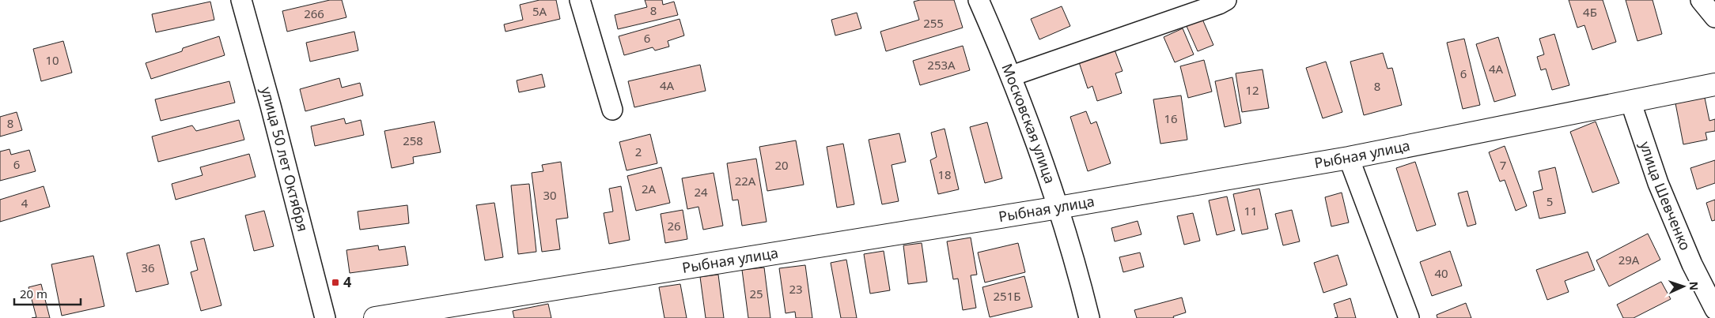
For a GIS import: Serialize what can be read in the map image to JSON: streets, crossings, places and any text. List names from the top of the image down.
{
  "streets": {
    "street": [
      "Московская улица",
      "Рыбная улица",
      "улица 50 лет Октября",
      "улица Шевченко"
    ]
  },
  "crossings": [
    ["Московская улица", "Рыбная улица"],
    ["Рыбная улица", "улица Шевченко"]
  ],
  "places": {
    "transit": ["4"]
  },
  "house_numbers": [
    "8",
    "5А",
    "4Б",
    "266",
    "255",
    "6",
    "10",
    "253А",
    "4А",
    "6",
    "4А",
    "8",
    "12",
    "16",
    "8",
    "258",
    "2",
    "6",
    "20",
    "7",
    "18",
    "22А",
    "2А",
    "24",
    "30",
    "5",
    "4",
    "11",
    "26",
    "29А",
    "36",
    "40",
    "23",
    "25",
    "251Б"
  ],
  "scale_bar": "20 m",
  "north": "right"
}
